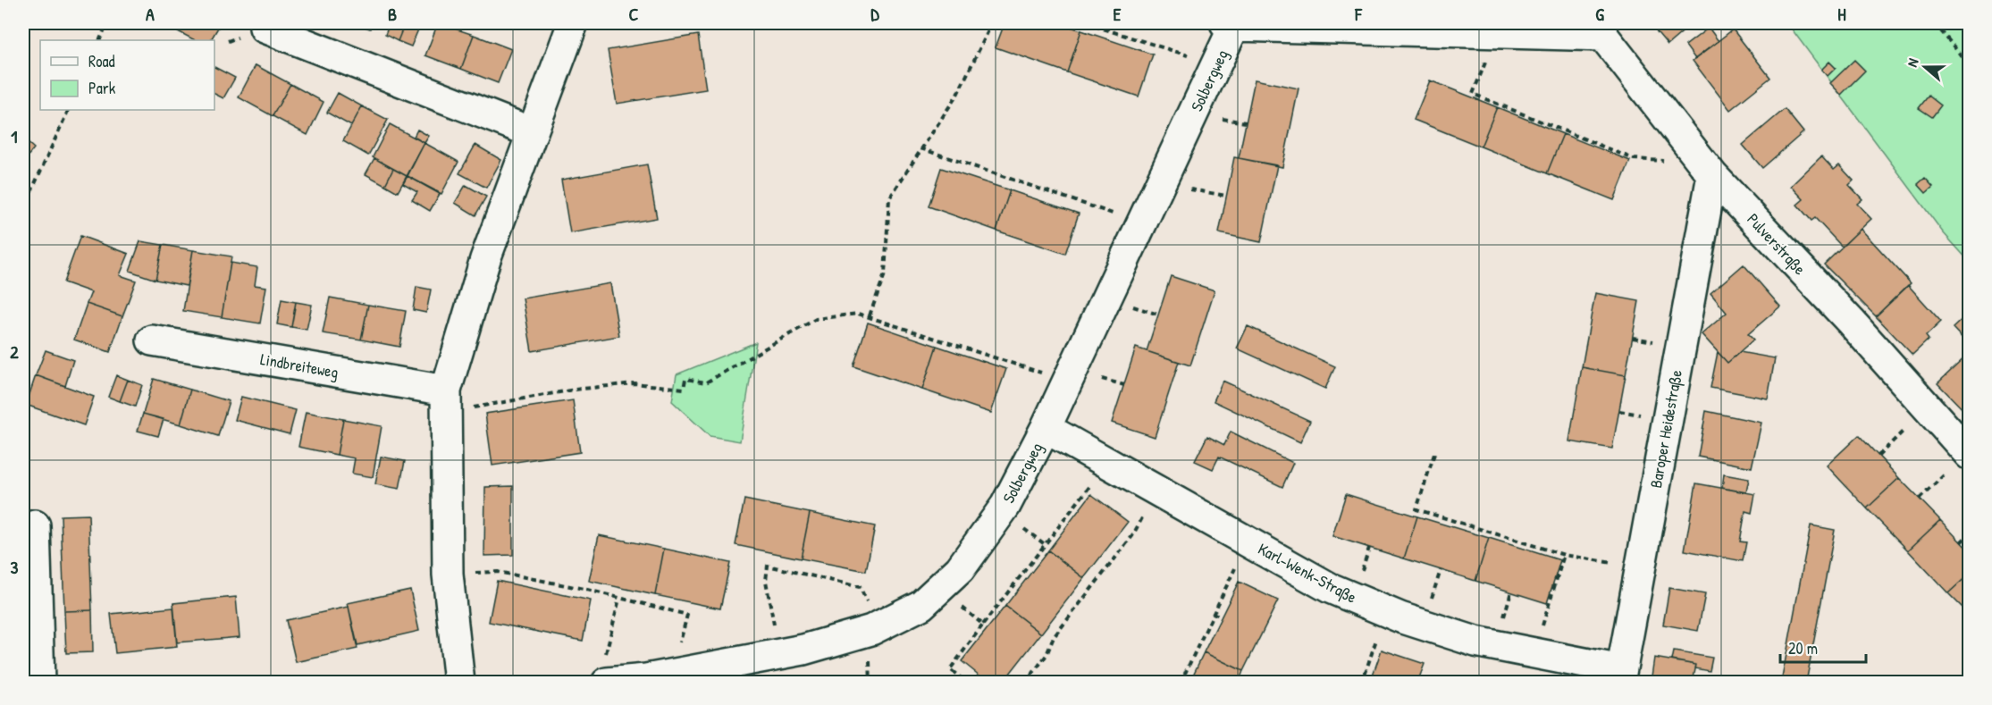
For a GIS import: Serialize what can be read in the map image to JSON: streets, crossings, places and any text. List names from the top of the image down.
{
  "streets": {
    "street": [
      "Solbergweg",
      "Pulverstraße",
      "Lindbreiteweg",
      "Baroper Heidestraße",
      "Karl-Wenk-Straße"
    ]
  },
  "crossings": [
    ["Solbergweg", "Karl-Wenk-Straße"],
    ["Pulverstraße", "Baroper Heidestraße"],
    ["Baroper Heidestraße", "Karl-Wenk-Straße"]
  ],
  "legend": ["Road", "Park"],
  "scale_bar": "20 m",
  "north": "left",
  "grid": {
    "columns": [
      "A",
      "B",
      "C",
      "D",
      "E",
      "F",
      "G",
      "H"
    ],
    "rows": ["1", "2", "3"]
  }
}
